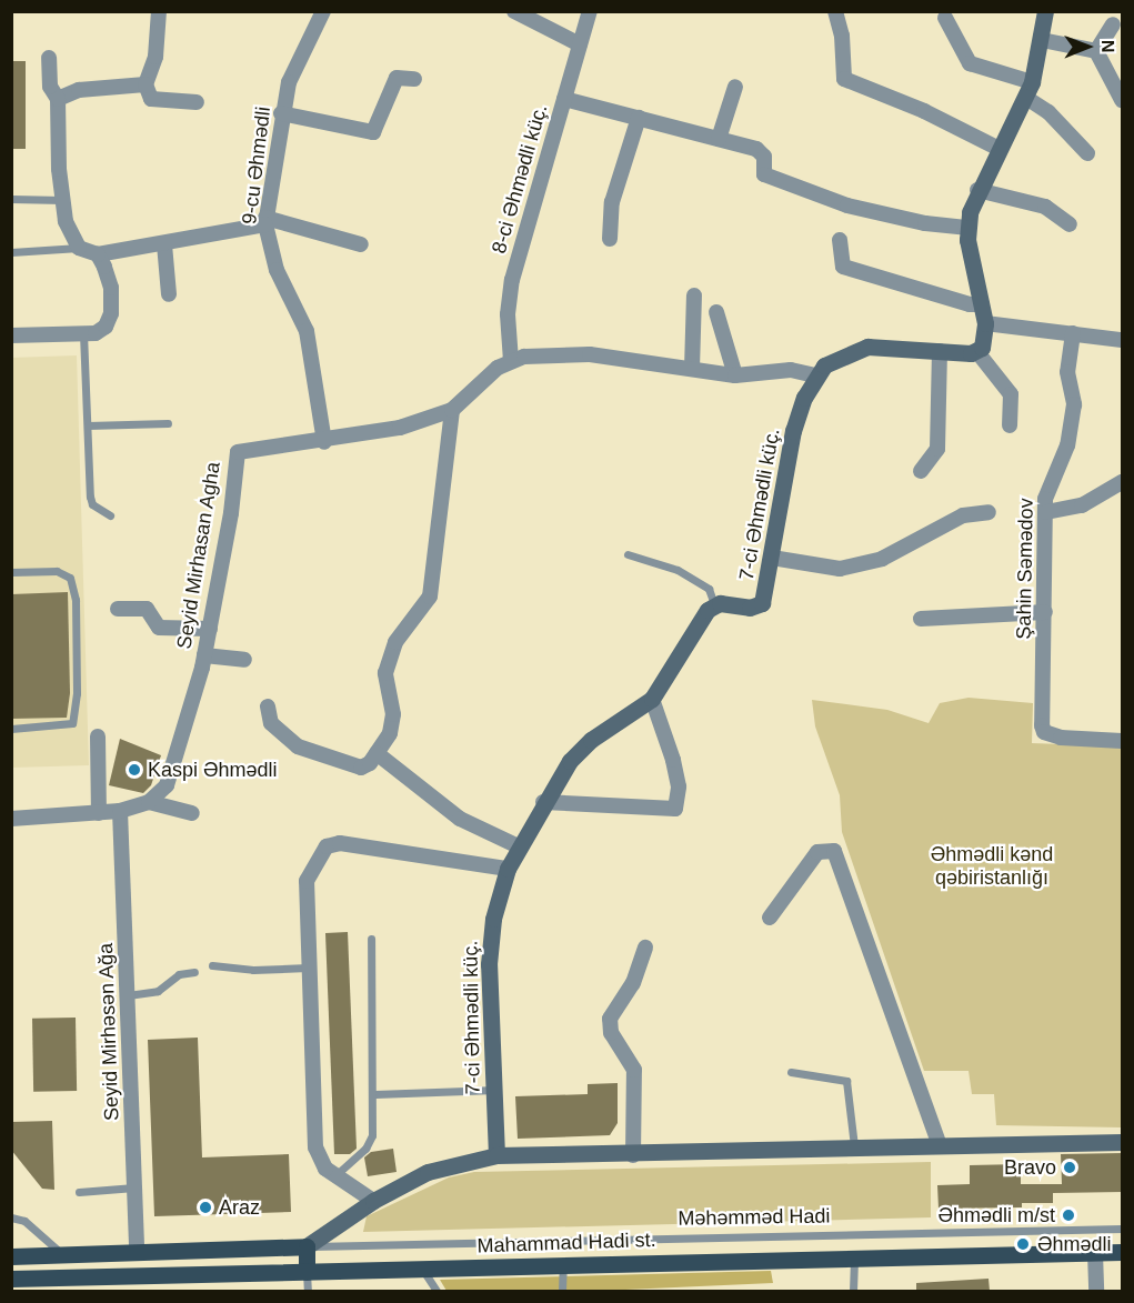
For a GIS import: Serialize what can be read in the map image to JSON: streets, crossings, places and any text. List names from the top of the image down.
{
  "streets": {
    "main road": ["Mahammad Hadi st."],
    "street": [
      "9-cu Əhmədli",
      "8-ci Əhmədli küç.",
      "7-ci Əhmədli küç.",
      "Seyid Mirhasan Agha",
      "Şahin Səmədov",
      "Seyid Mirhəsən Ağa"
    ],
    "lane": ["Məhəmməd Hadi"]
  },
  "crossings": [
    ["9-cu Əhmədli", "Seyid Mirhasan Agha"],
    ["8-ci Əhmədli küç.", "Seyid Mirhasan Agha"],
    ["7-ci Əhmədli küç.", "Seyid Mirhasan Agha"]
  ],
  "parks": ["Əhmədli kənd qəbiristanlığı"],
  "places": [
    "Kaspi Əhmədli",
    "Bravo",
    "Araz",
    "Əhmədli m/st",
    "Əhmədli"
  ],
  "north": "right"
}
